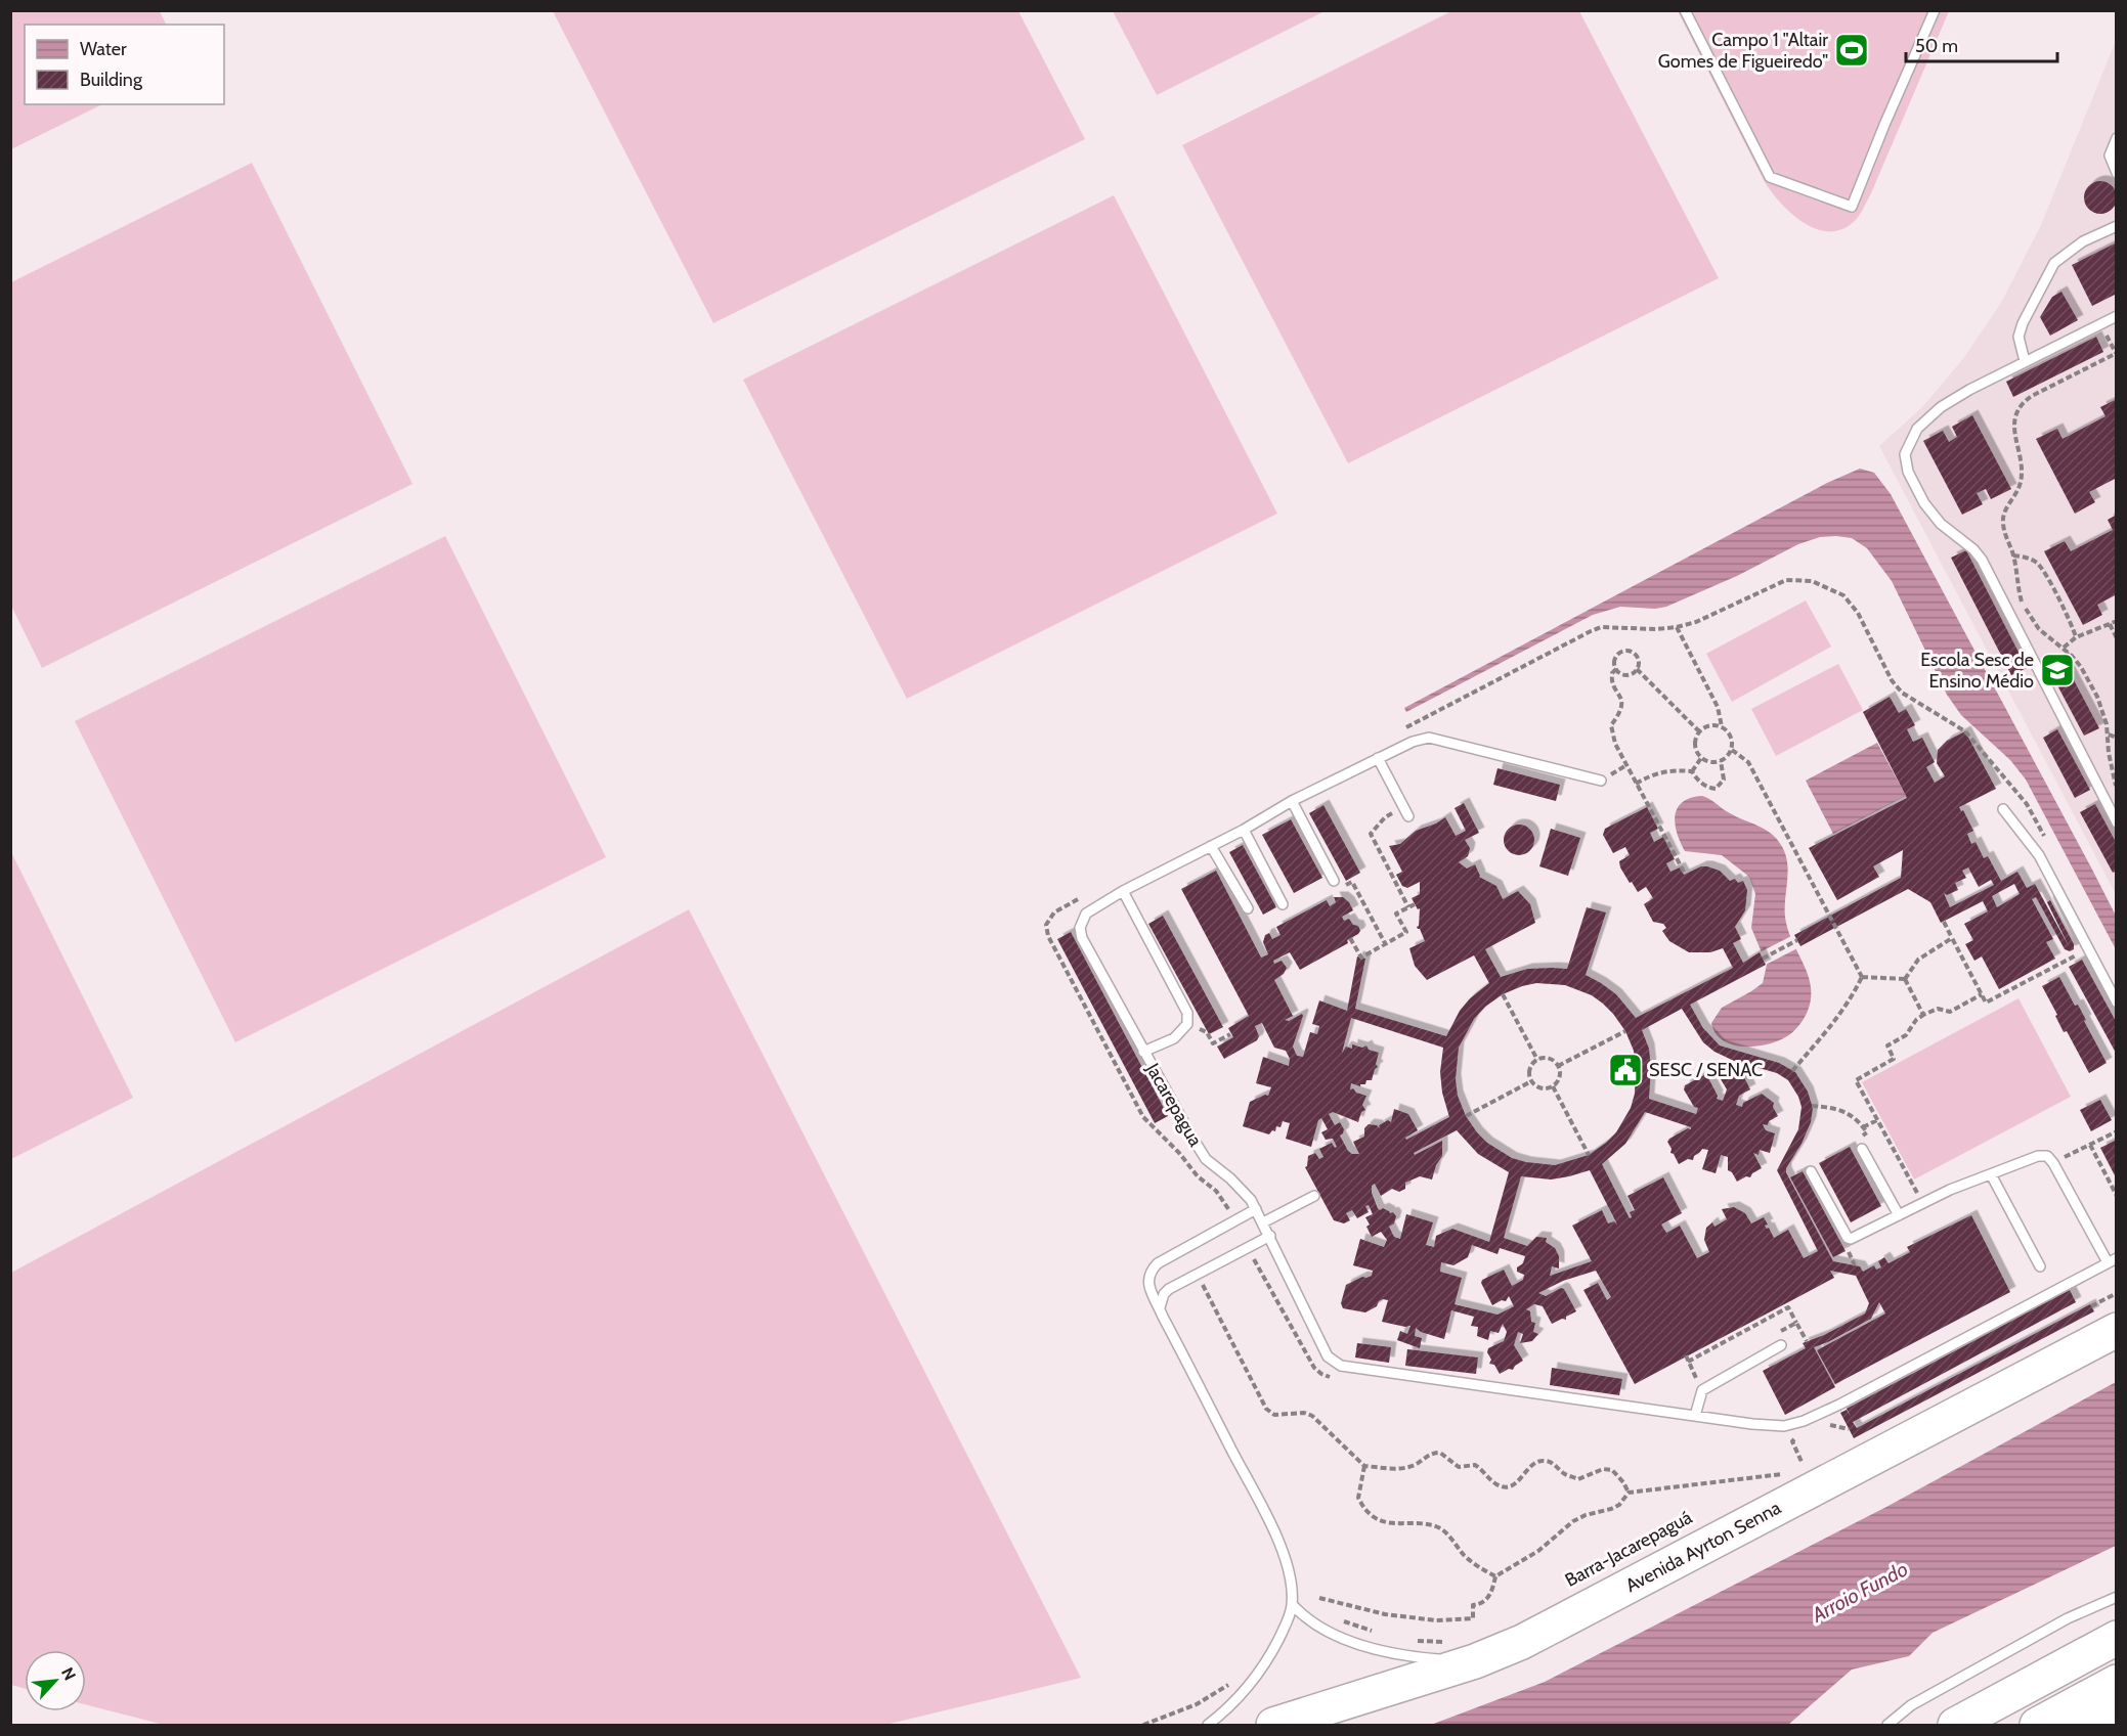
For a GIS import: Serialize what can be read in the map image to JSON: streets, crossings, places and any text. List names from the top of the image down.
{
  "streets": {
    "highway": ["Avenida Ayrton Senna"],
    "lane": ["Jacarepagua"]
  },
  "water": ["Arroio Fundo"],
  "places": {
    "sports": ["Campo 1 \"Altair Gomes de Figueiredo\""],
    "school or university": ["Escola Sesc de Ensino Médio"],
    "public building": ["SESC / SENAC"]
  },
  "legend": ["Water", "Building"],
  "scale_bar": "50 m",
  "north": "top right"
}
